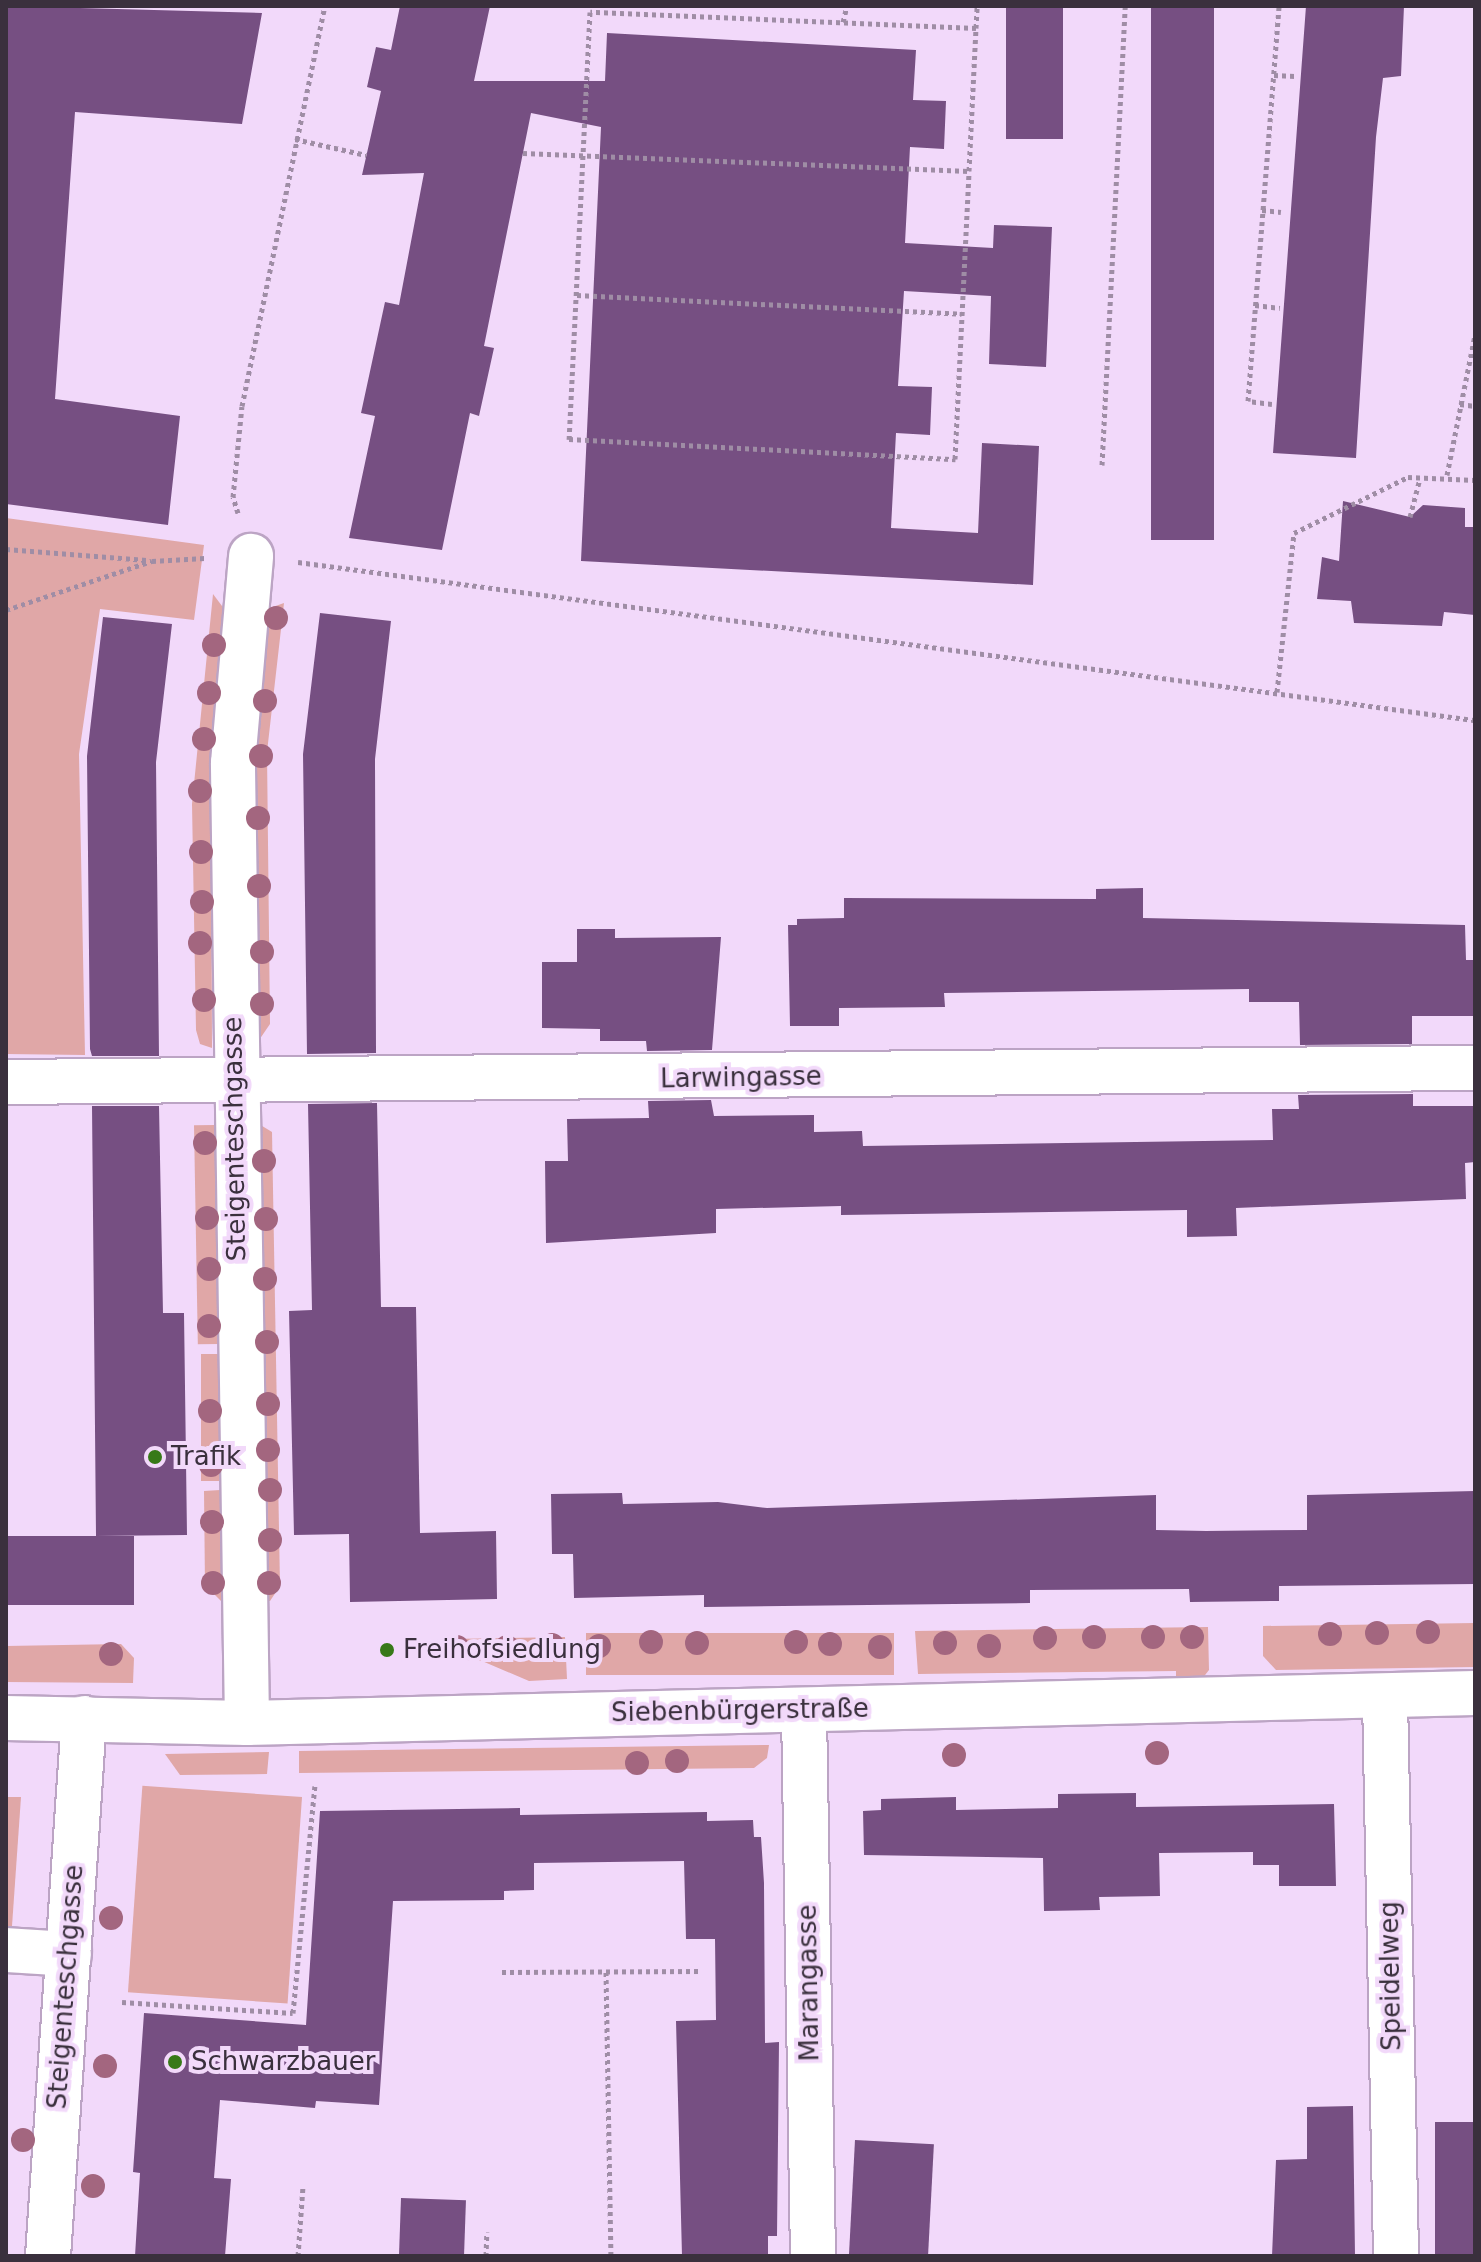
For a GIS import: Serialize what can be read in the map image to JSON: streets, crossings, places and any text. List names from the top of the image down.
{
  "streets": {
    "street": [
      "Larwingasse",
      "Steigenteschgasse",
      "Siebenbürgerstraße",
      "Speidelweg",
      "Marangasse"
    ]
  },
  "crossings": [
    ["Larwingasse", "Steigenteschgasse"],
    ["Steigenteschgasse", "Siebenbürgerstraße"],
    ["Siebenbürgerstraße", "Speidelweg"],
    ["Siebenbürgerstraße", "Marangasse"]
  ],
  "places": ["Trafik", "Freihofsiedlung", "Schwarzbauer"]
}
